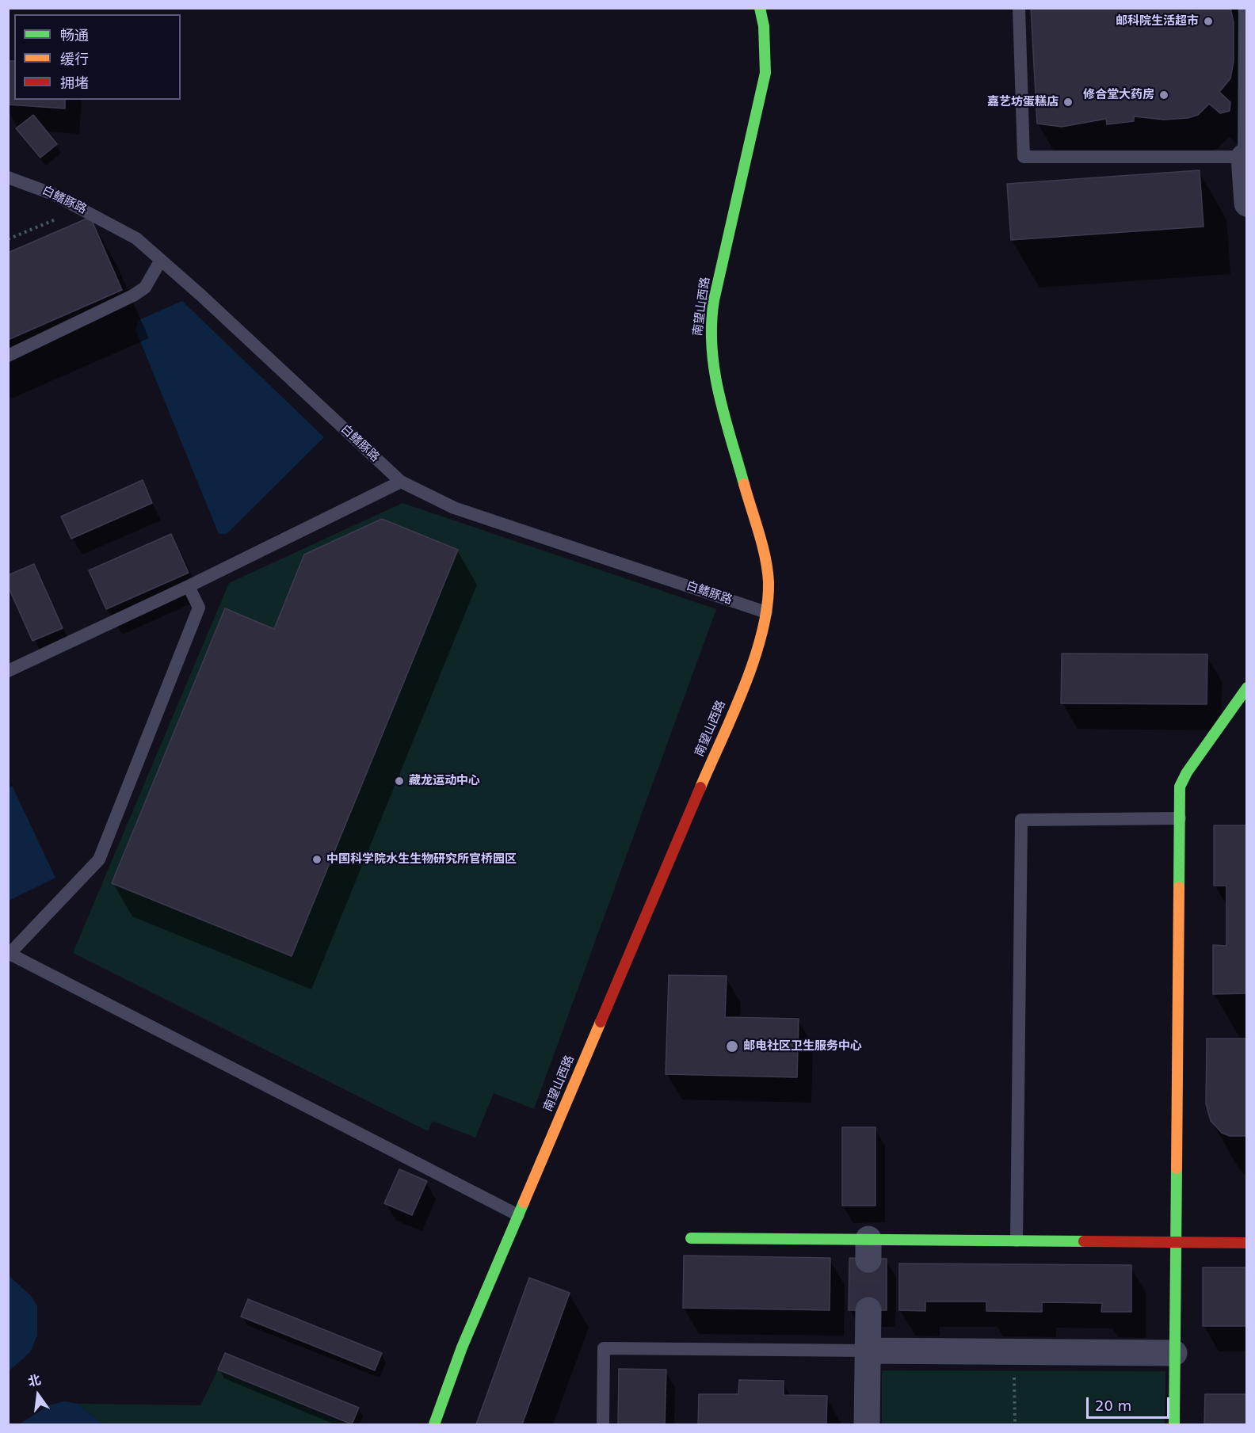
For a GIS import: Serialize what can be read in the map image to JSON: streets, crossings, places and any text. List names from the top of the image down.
{
  "streets": {
    "street": ["南望山西路"],
    "lane": ["白鳍豚路"]
  },
  "crossings": [
    ["白鳍豚路", "南望山西路"]
  ],
  "places": [
    "邮科院生活超市",
    "修合堂大药房",
    "嘉艺坊蛋糕店",
    "藏龙运动中心",
    "中国科学院水生生物研究所官桥园区",
    "邮电社区卫生服务中心"
  ],
  "legend": ["畅通", "缓行", "拥堵"],
  "scale_bar": "20 m",
  "north": "top"
}
